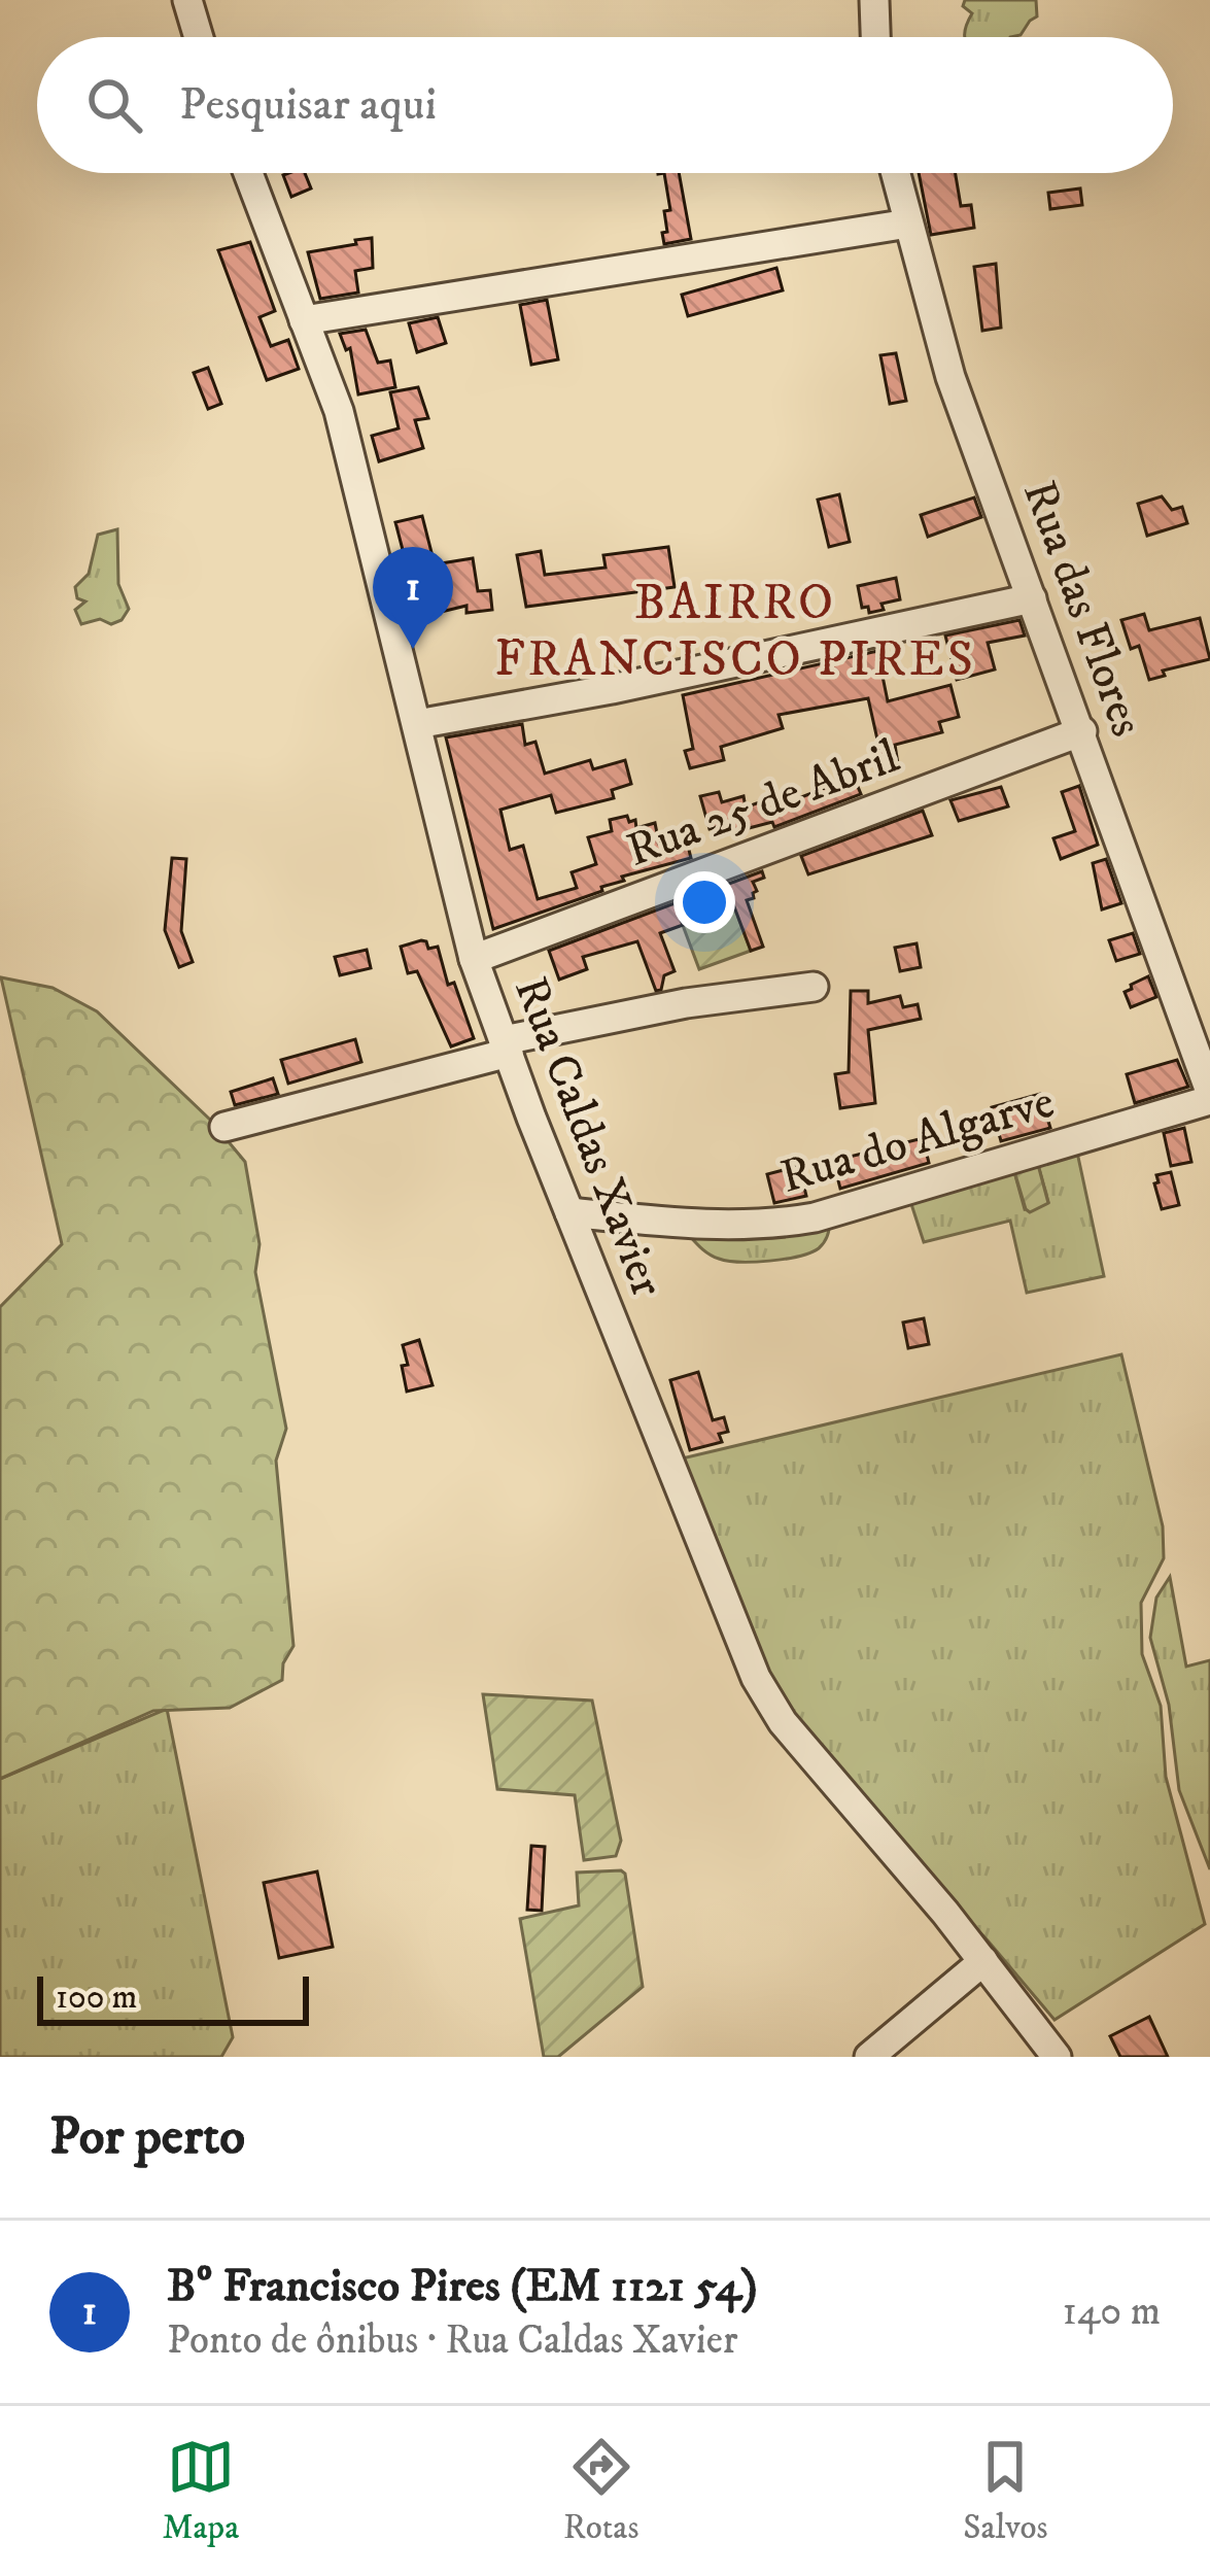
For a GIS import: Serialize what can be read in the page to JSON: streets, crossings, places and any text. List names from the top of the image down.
{
  "streets": {
    "street": [
      "Rua das Flores",
      "Rua 25 de Abril",
      "Rua Caldas Xavier",
      "Rua do Algarve"
    ]
  },
  "crossings": [
    ["Rua das Flores", "Rua 25 de Abril"],
    ["Rua das Flores", "Rua do Algarve"],
    ["Rua 25 de Abril", "Rua Caldas Xavier"],
    ["Rua Caldas Xavier", "Rua do Algarve"]
  ],
  "districts": ["BAIRRO FRANCISCO PIRES"],
  "scale_bar": "100 m",
  "page": {
    "search": "Pesquisar aqui",
    "pins": "1",
    "scale": "100 m",
    "heading": "Por perto",
    "list": [
      {
        "mark": "1",
        "name": "Bº Francisco Pires (EM 1121 54)",
        "note": "Ponto de ônibus · Rua Caldas Xavier",
        "value": "140 m"
      }
    ],
    "nav": ["Mapa", "Rotas", "Salvos"]
  }
}
